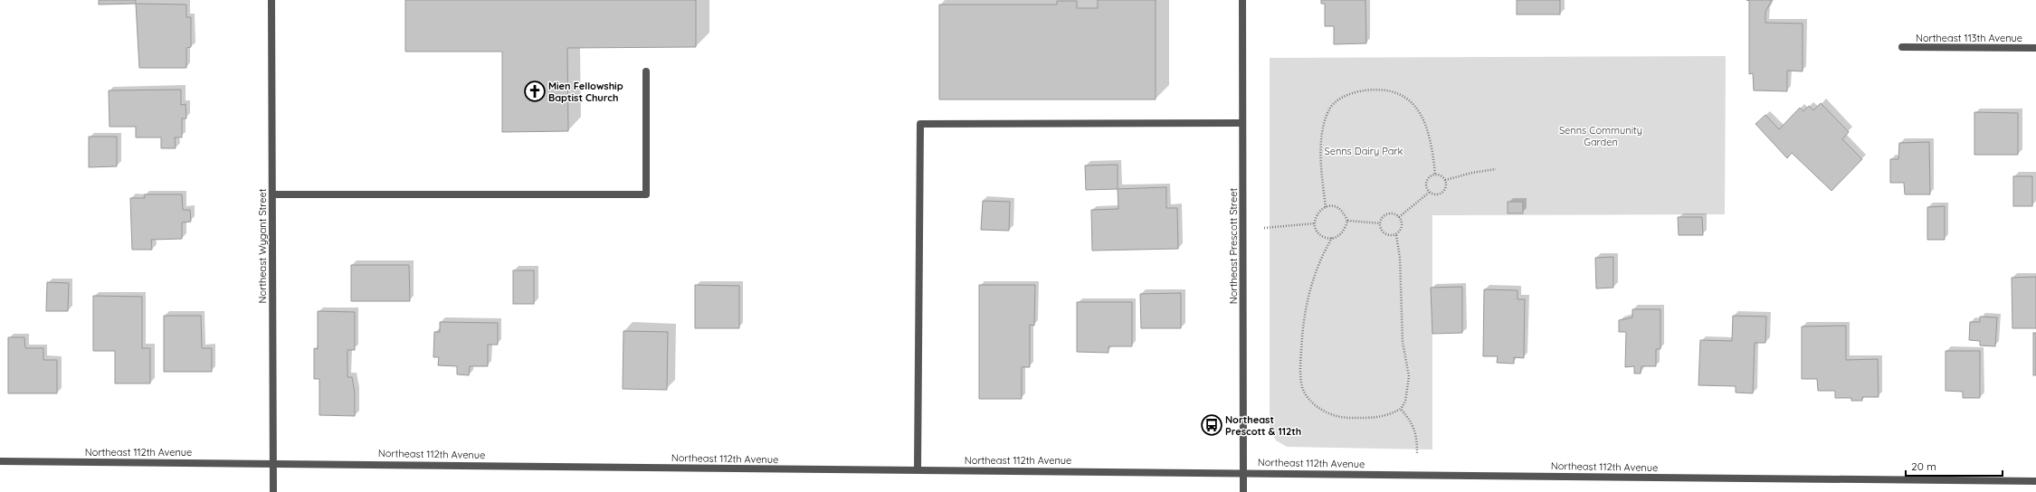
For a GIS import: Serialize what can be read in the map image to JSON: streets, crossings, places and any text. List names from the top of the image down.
{
  "streets": {
    "street": [
      "Northeast 113th Avenue",
      "Northeast Wygant Street",
      "Northeast Prescott Street",
      "Northeast 112th Avenue"
    ]
  },
  "crossings": [
    ["Northeast Wygant Street", "Northeast 112th Avenue"],
    ["Northeast Prescott Street", "Northeast 112th Avenue"]
  ],
  "parks": ["Senns Community Garden", "Senns Dairy Park"],
  "places": {
    "church": ["Mien Fellowship Baptist Church"],
    "bus stop": ["Northeast Prescott & 112th"]
  },
  "scale_bar": "20 m"
}
